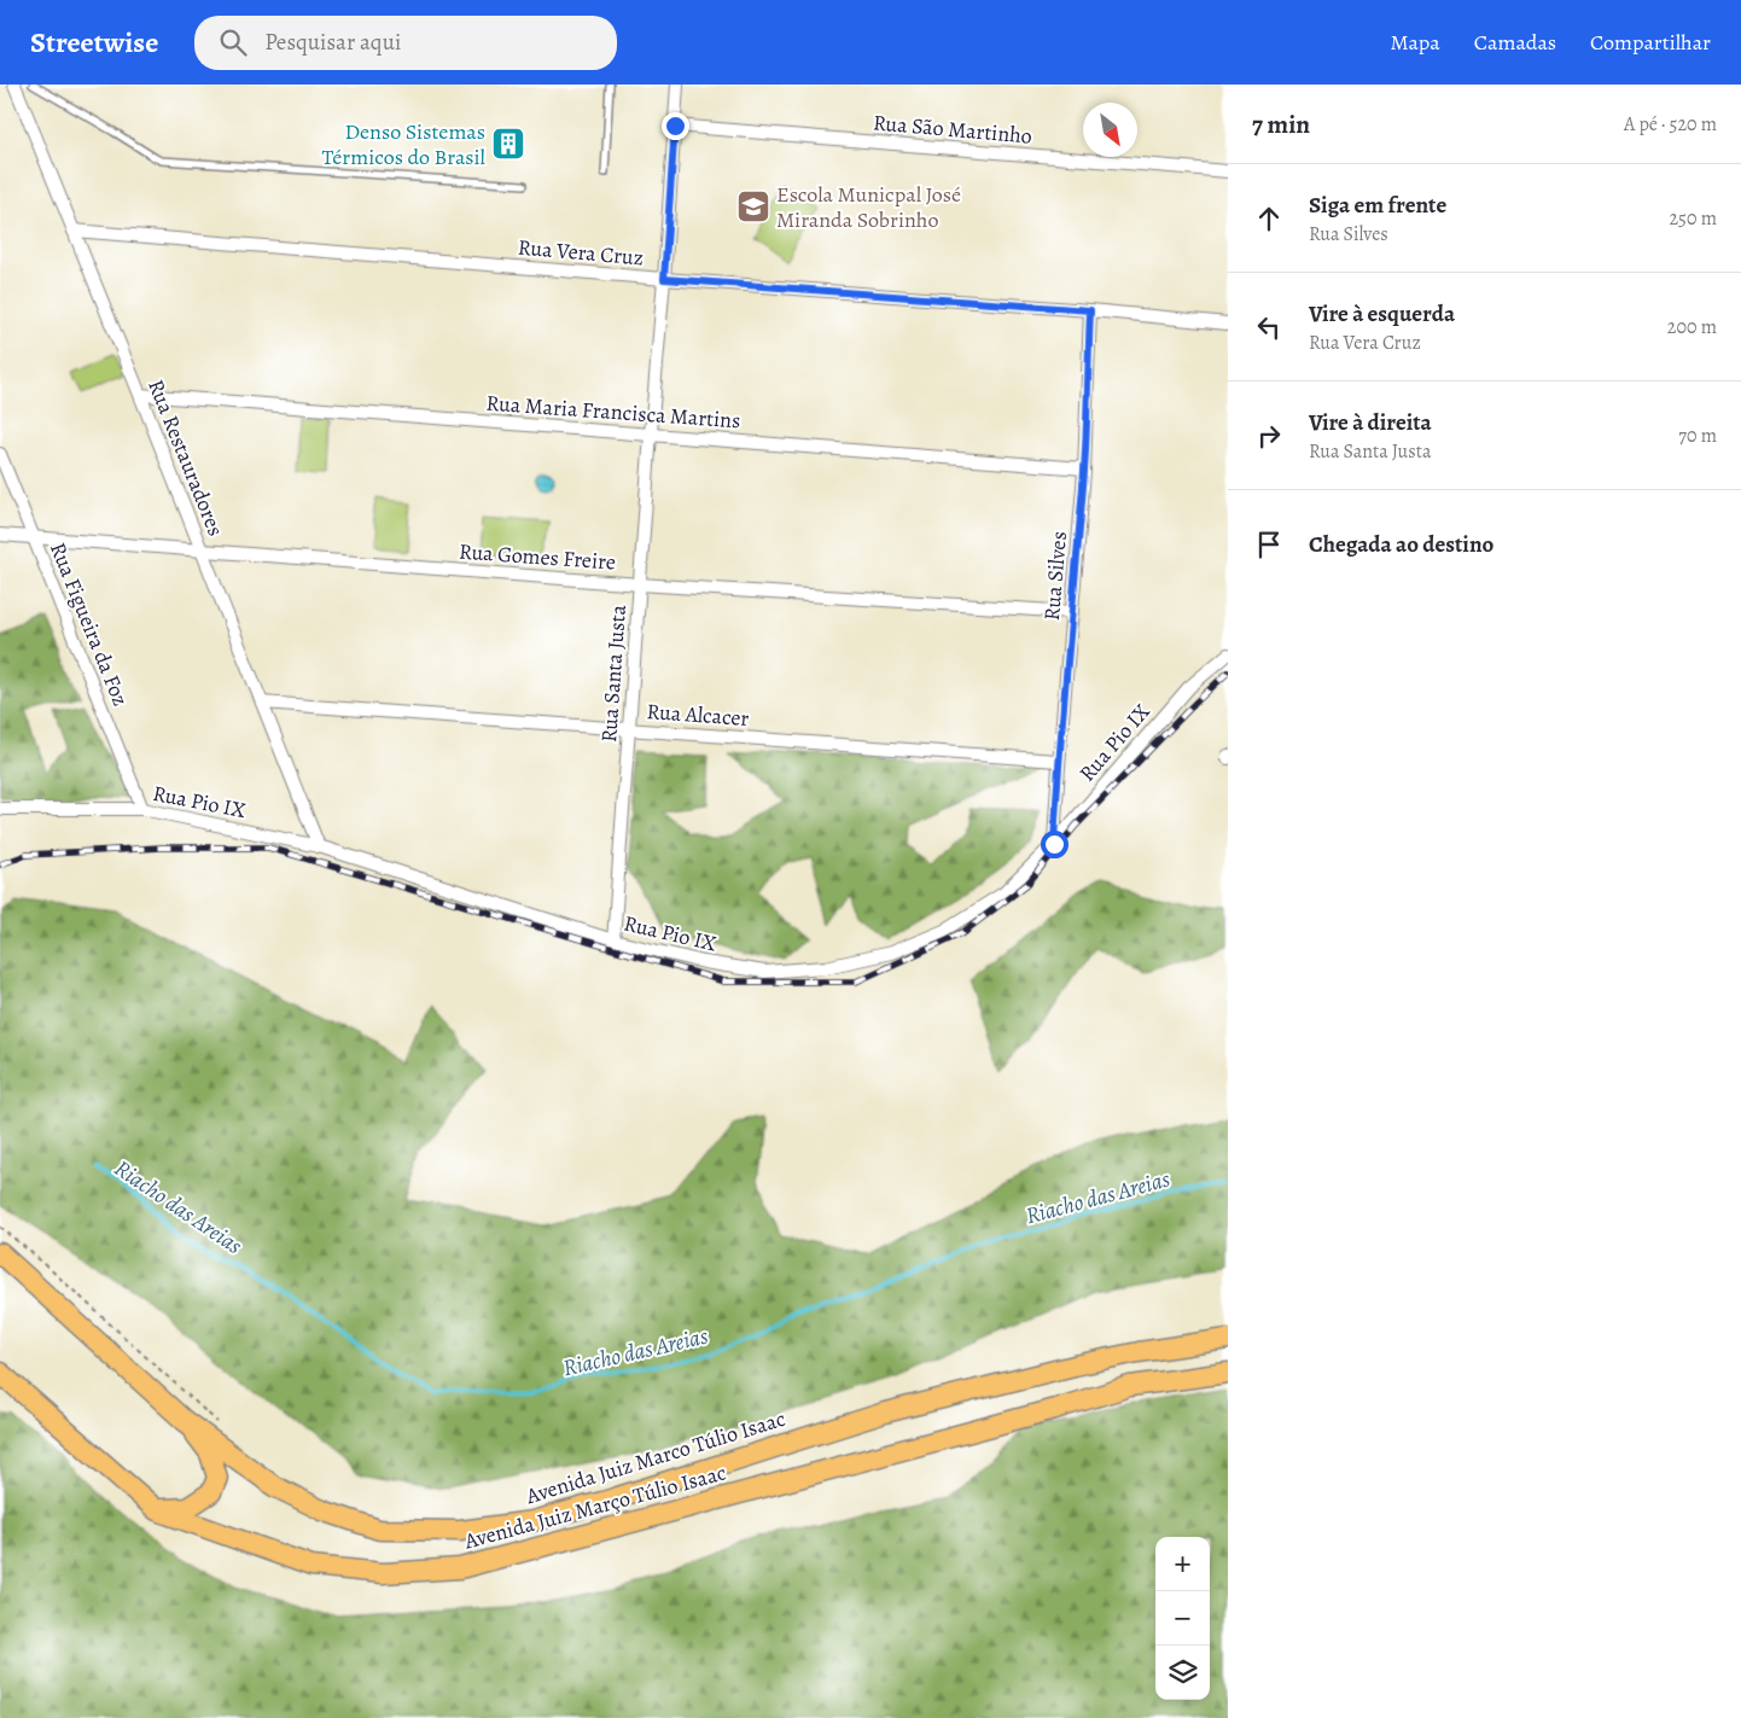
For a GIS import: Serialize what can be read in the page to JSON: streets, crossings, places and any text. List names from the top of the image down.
{
  "streets": {
    "main road": ["Avenida Juiz Marco Túlio Isaac", "Avenida Juiz Março Túlio Isaac"],
    "street": [
      "Rua São Martinho",
      "Rua Vera Cruz",
      "Rua Maria Francisca Martins",
      "Rua Restauradores",
      "Rua Gomes Freire",
      "Rua Silves",
      "Rua Figueira da Foz",
      "Rua Santa Justa",
      "Rua Alcacer",
      "Rua Pio IX"
    ]
  },
  "crossings": [
    ["Rua São Martinho", "Rua Santa Justa"],
    ["Rua Vera Cruz", "Rua Restauradores"],
    ["Rua Vera Cruz", "Rua Silves"],
    ["Rua Vera Cruz", "Rua Santa Justa"],
    ["Rua Maria Francisca Martins", "Rua Restauradores"],
    ["Rua Maria Francisca Martins", "Rua Silves"],
    ["Rua Maria Francisca Martins", "Rua Santa Justa"],
    ["Rua Restauradores", "Rua Gomes Freire"],
    ["Rua Restauradores", "Rua Alcacer"],
    ["Rua Restauradores", "Rua Pio IX"],
    ["Rua Gomes Freire", "Rua Silves"],
    ["Rua Gomes Freire", "Rua Figueira da Foz"],
    ["Rua Gomes Freire", "Rua Santa Justa"],
    ["Rua Silves", "Rua Alcacer"],
    ["Rua Silves", "Rua Pio IX"],
    ["Rua Figueira da Foz", "Rua Pio IX"],
    ["Rua Santa Justa", "Rua Alcacer"],
    ["Rua Santa Justa", "Rua Pio IX"]
  ],
  "water": ["Riacho das Areias"],
  "places": {
    "building": ["Denso Sistemas Térmicos do Brasil"],
    "school or university": ["Escola Municpal José Miranda Sobrinho"]
  },
  "north": "bottom right",
  "page": {
    "header": "Streetwise",
    "search": "Pesquisar aqui",
    "nav": ["Mapa", "Camadas", "Compartilhar"],
    "heading": ["7 min", "A pé · 520 m"],
    "list": [
      ["Siga em frente", "Rua Silves", "250 m"],
      ["Vire à esquerda", "Rua Vera Cruz", "200 m"],
      ["Vire à direita", "Rua Santa Justa", "70 m"],
      "Chegada ao destino"
    ],
    "map_buttons": ["+", "−"]
  }
}
